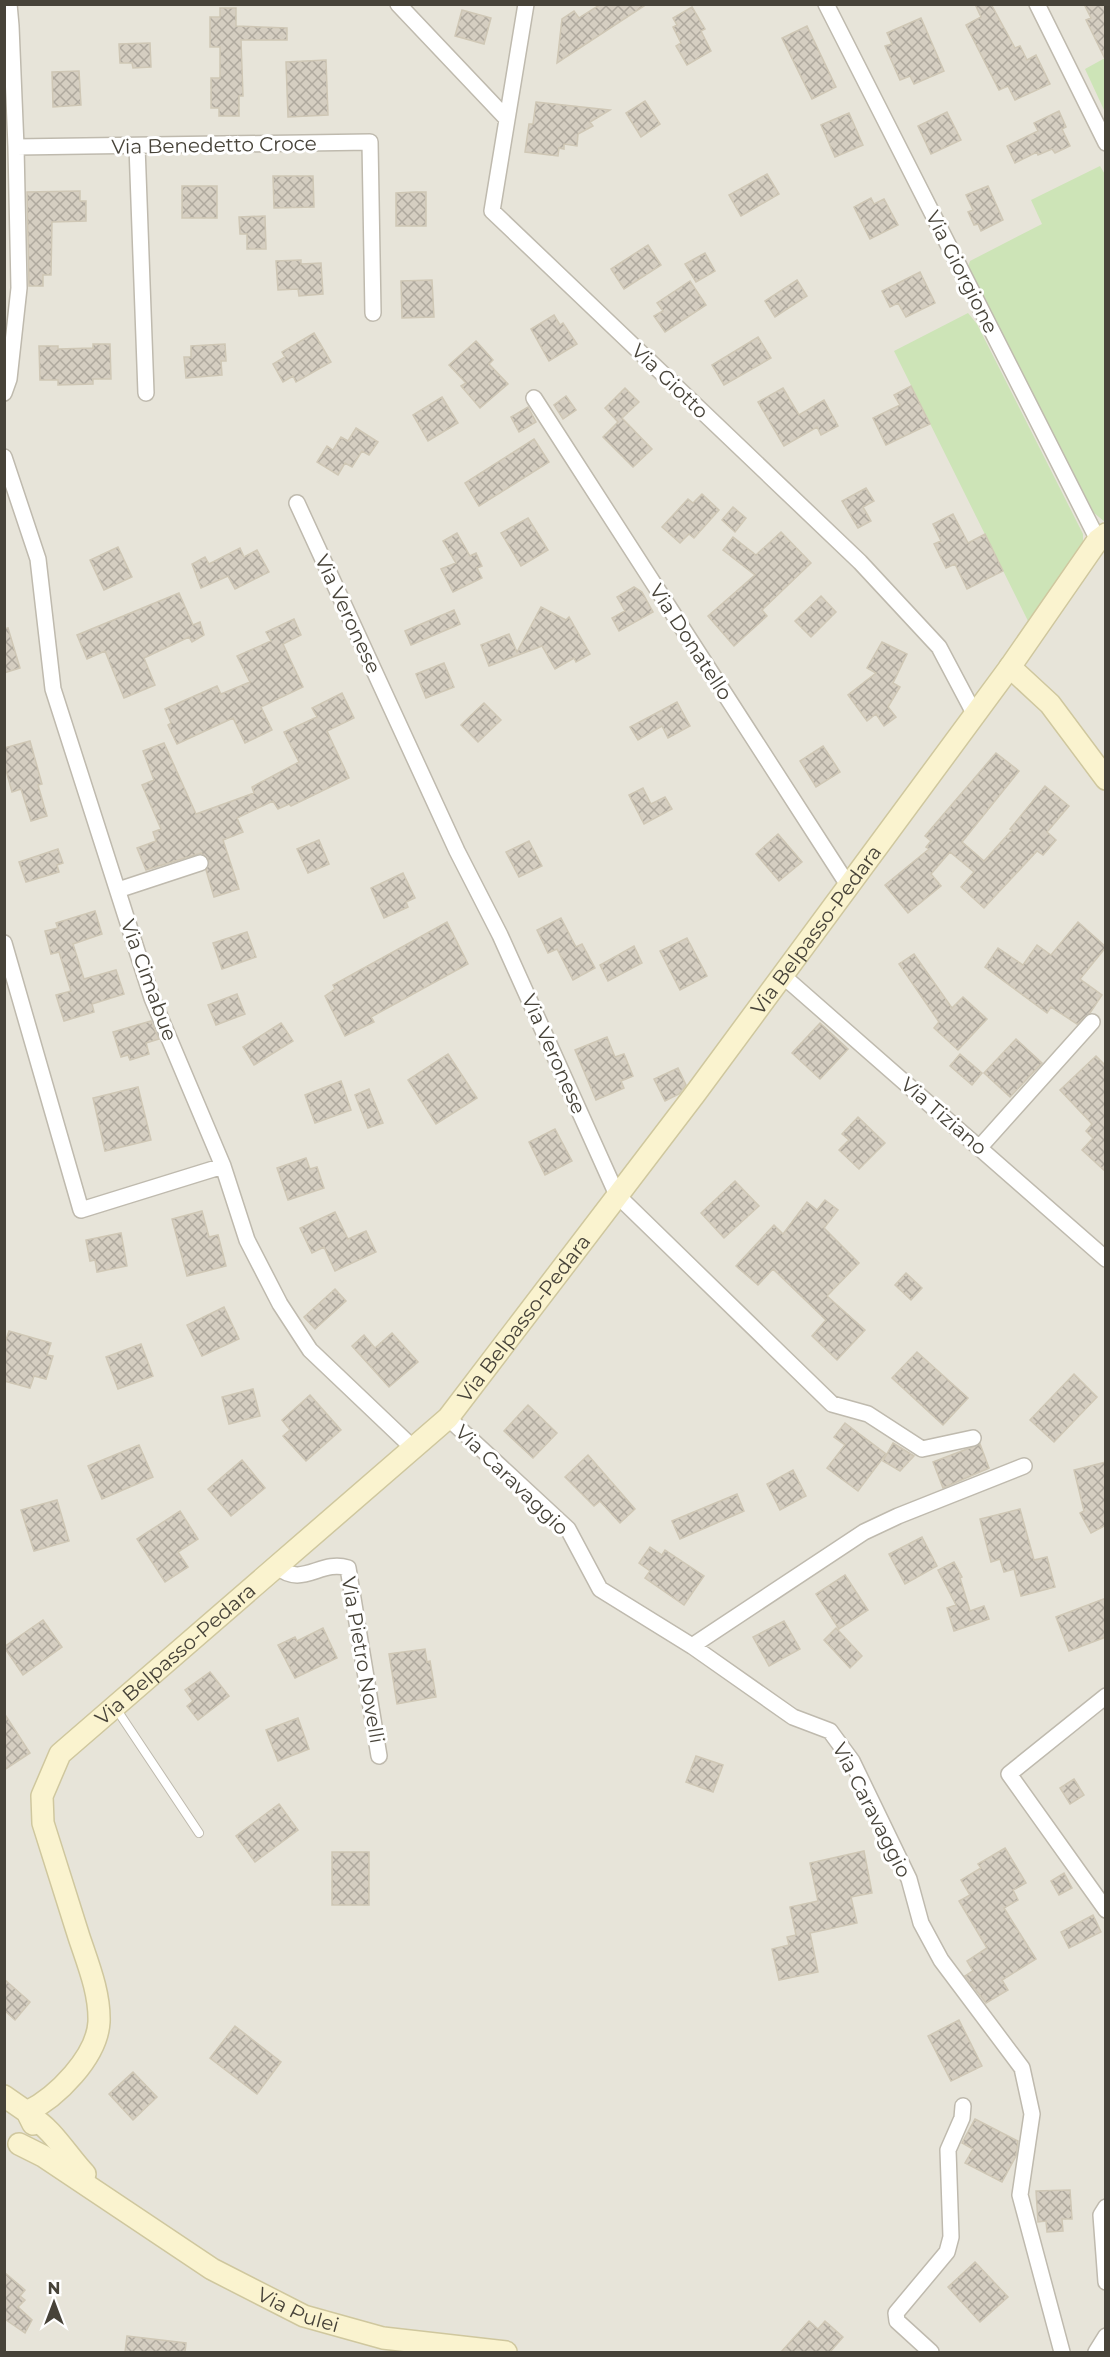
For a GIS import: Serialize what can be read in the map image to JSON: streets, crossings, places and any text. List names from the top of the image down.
{
  "streets": {
    "street": [
      "Via Benedetto Croce",
      "Via Giorgione",
      "Via Giotto",
      "Via Veronese",
      "Via Donatello",
      "Via Belpasso-Pedara",
      "Via Cimabue",
      "Via Tiziano",
      "Via Caravaggio",
      "Via Pietro Novelli",
      "Via Pulei"
    ]
  },
  "crossings": [
    ["Via Giorgione", "Via Belpasso-Pedara"],
    ["Via Giotto", "Via Belpasso-Pedara"],
    ["Via Veronese", "Via Belpasso-Pedara"],
    ["Via Donatello", "Via Belpasso-Pedara"],
    ["Via Belpasso-Pedara", "Via Cimabue"],
    ["Via Belpasso-Pedara", "Via Tiziano"],
    ["Via Belpasso-Pedara", "Via Caravaggio"],
    ["Via Belpasso-Pedara", "Via Pietro Novelli"]
  ],
  "north": "top"
}
